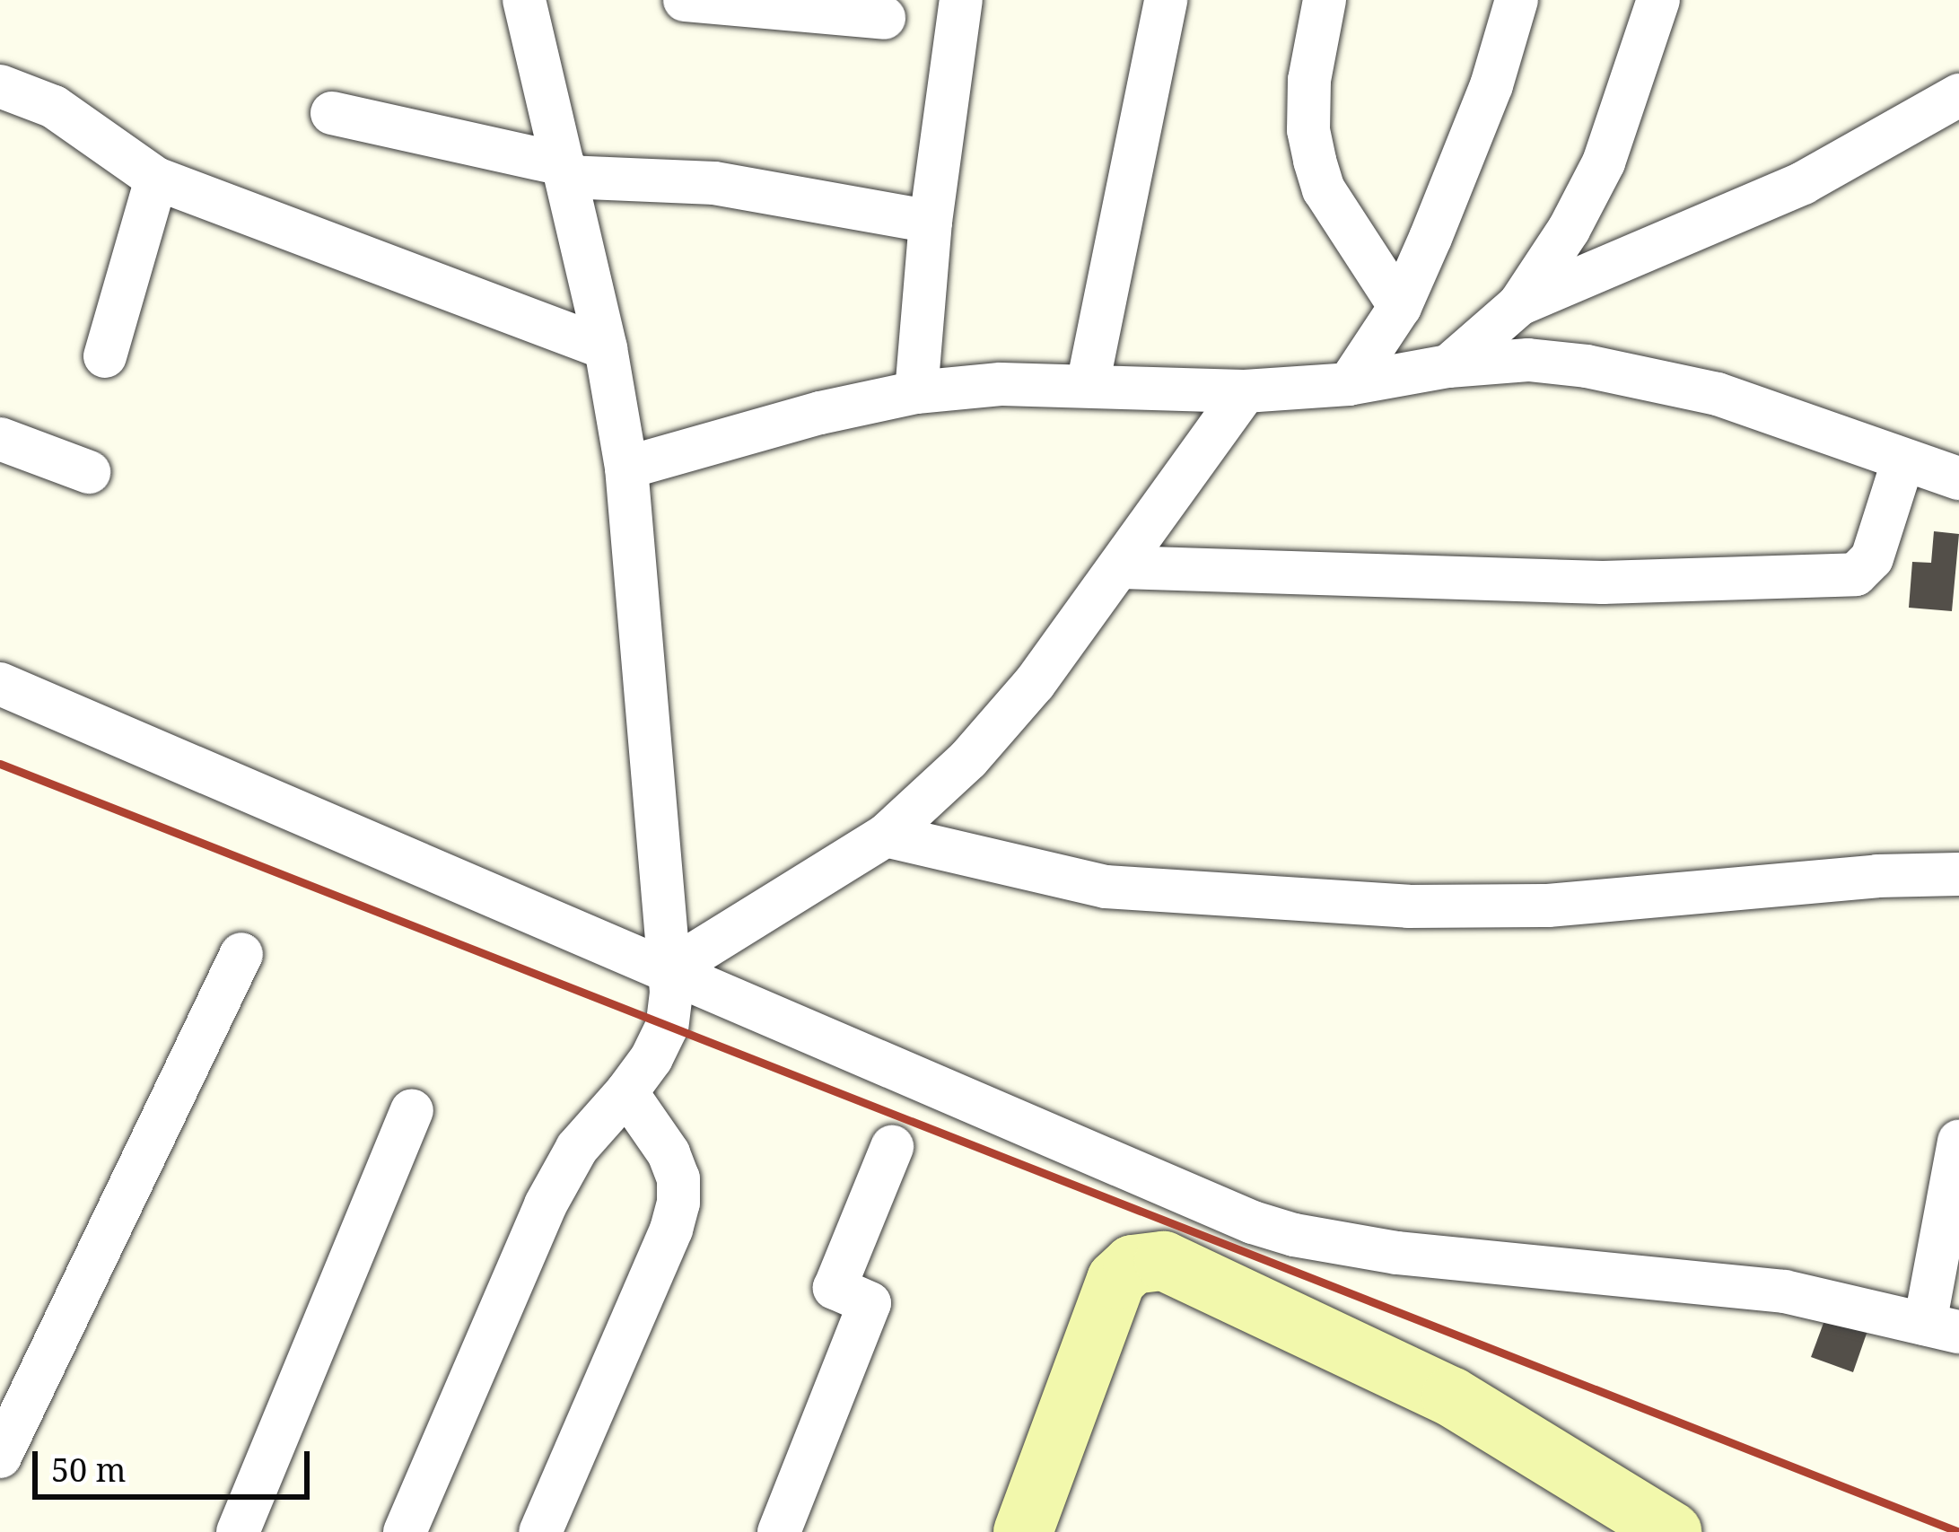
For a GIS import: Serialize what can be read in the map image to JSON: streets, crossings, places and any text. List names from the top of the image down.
{
  "scale_bar": "50 m"
}
